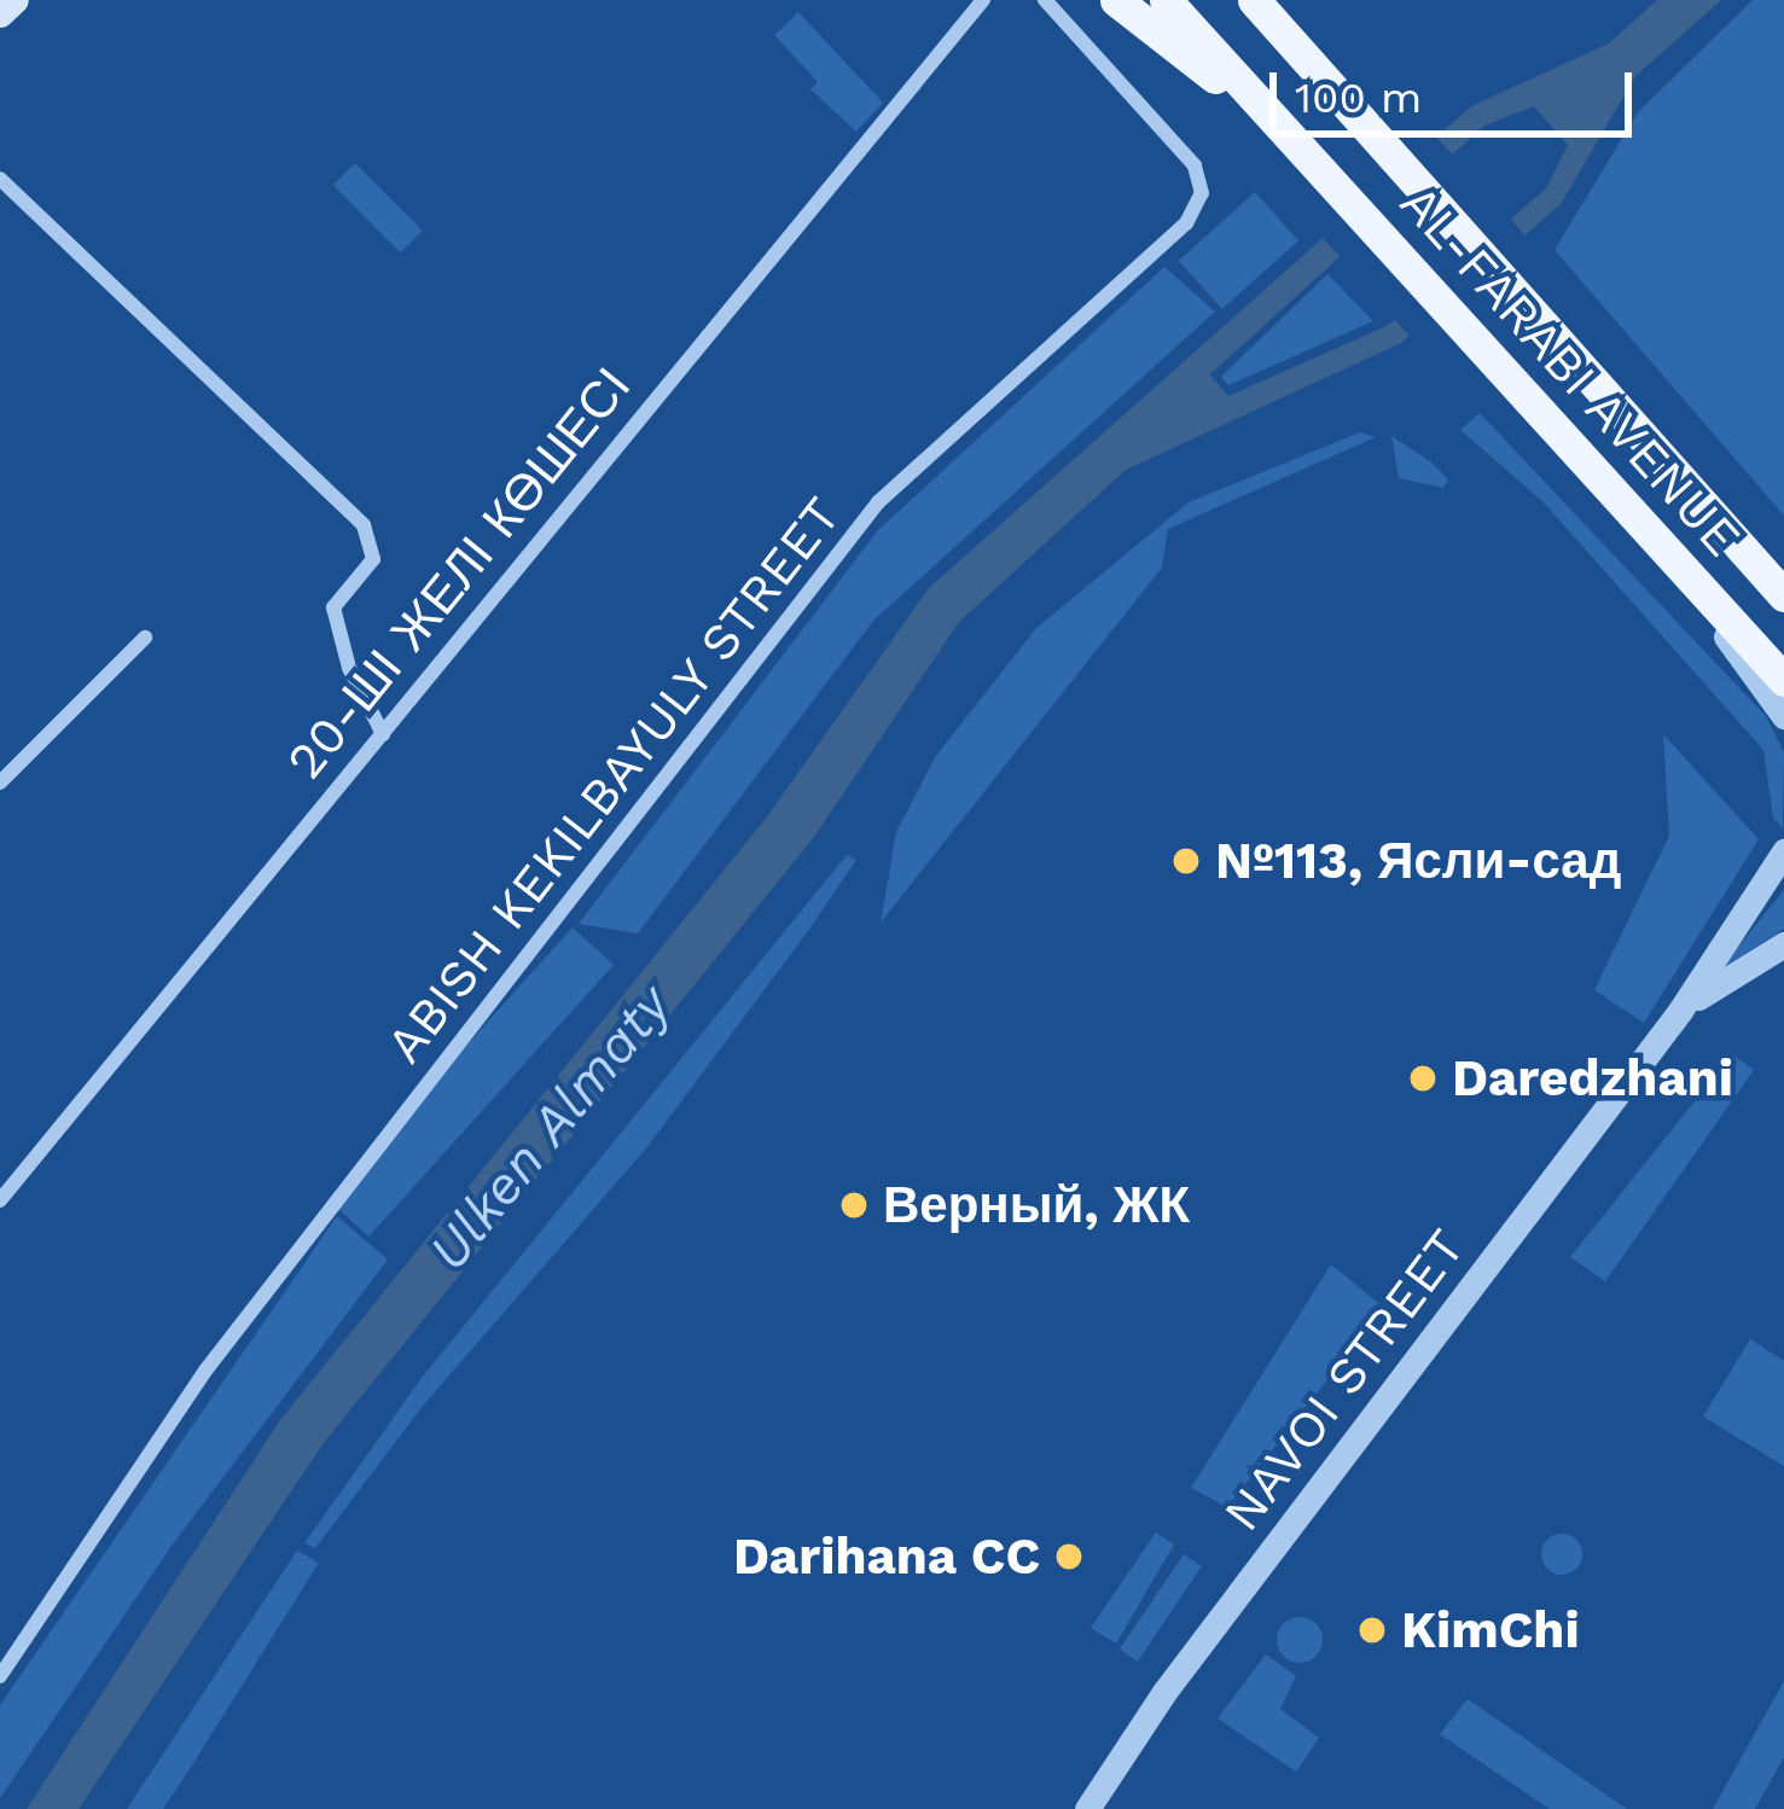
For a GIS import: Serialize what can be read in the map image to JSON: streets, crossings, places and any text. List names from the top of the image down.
{
  "streets": {
    "main road": ["AL-FARABI AVENUE"],
    "street": ["20-ШІ ЖЕЛІ КӨШЕСІ", "ABISH KEKILBAYULY STREET", "NAVOI STREET"]
  },
  "water": ["Ulken Almaty"],
  "places": [
    "№113, Ясли-сад",
    "Daredzhani",
    "Верный, ЖК",
    "Darihana CC",
    "KimChi"
  ],
  "scale_bar": "100 m"
}
